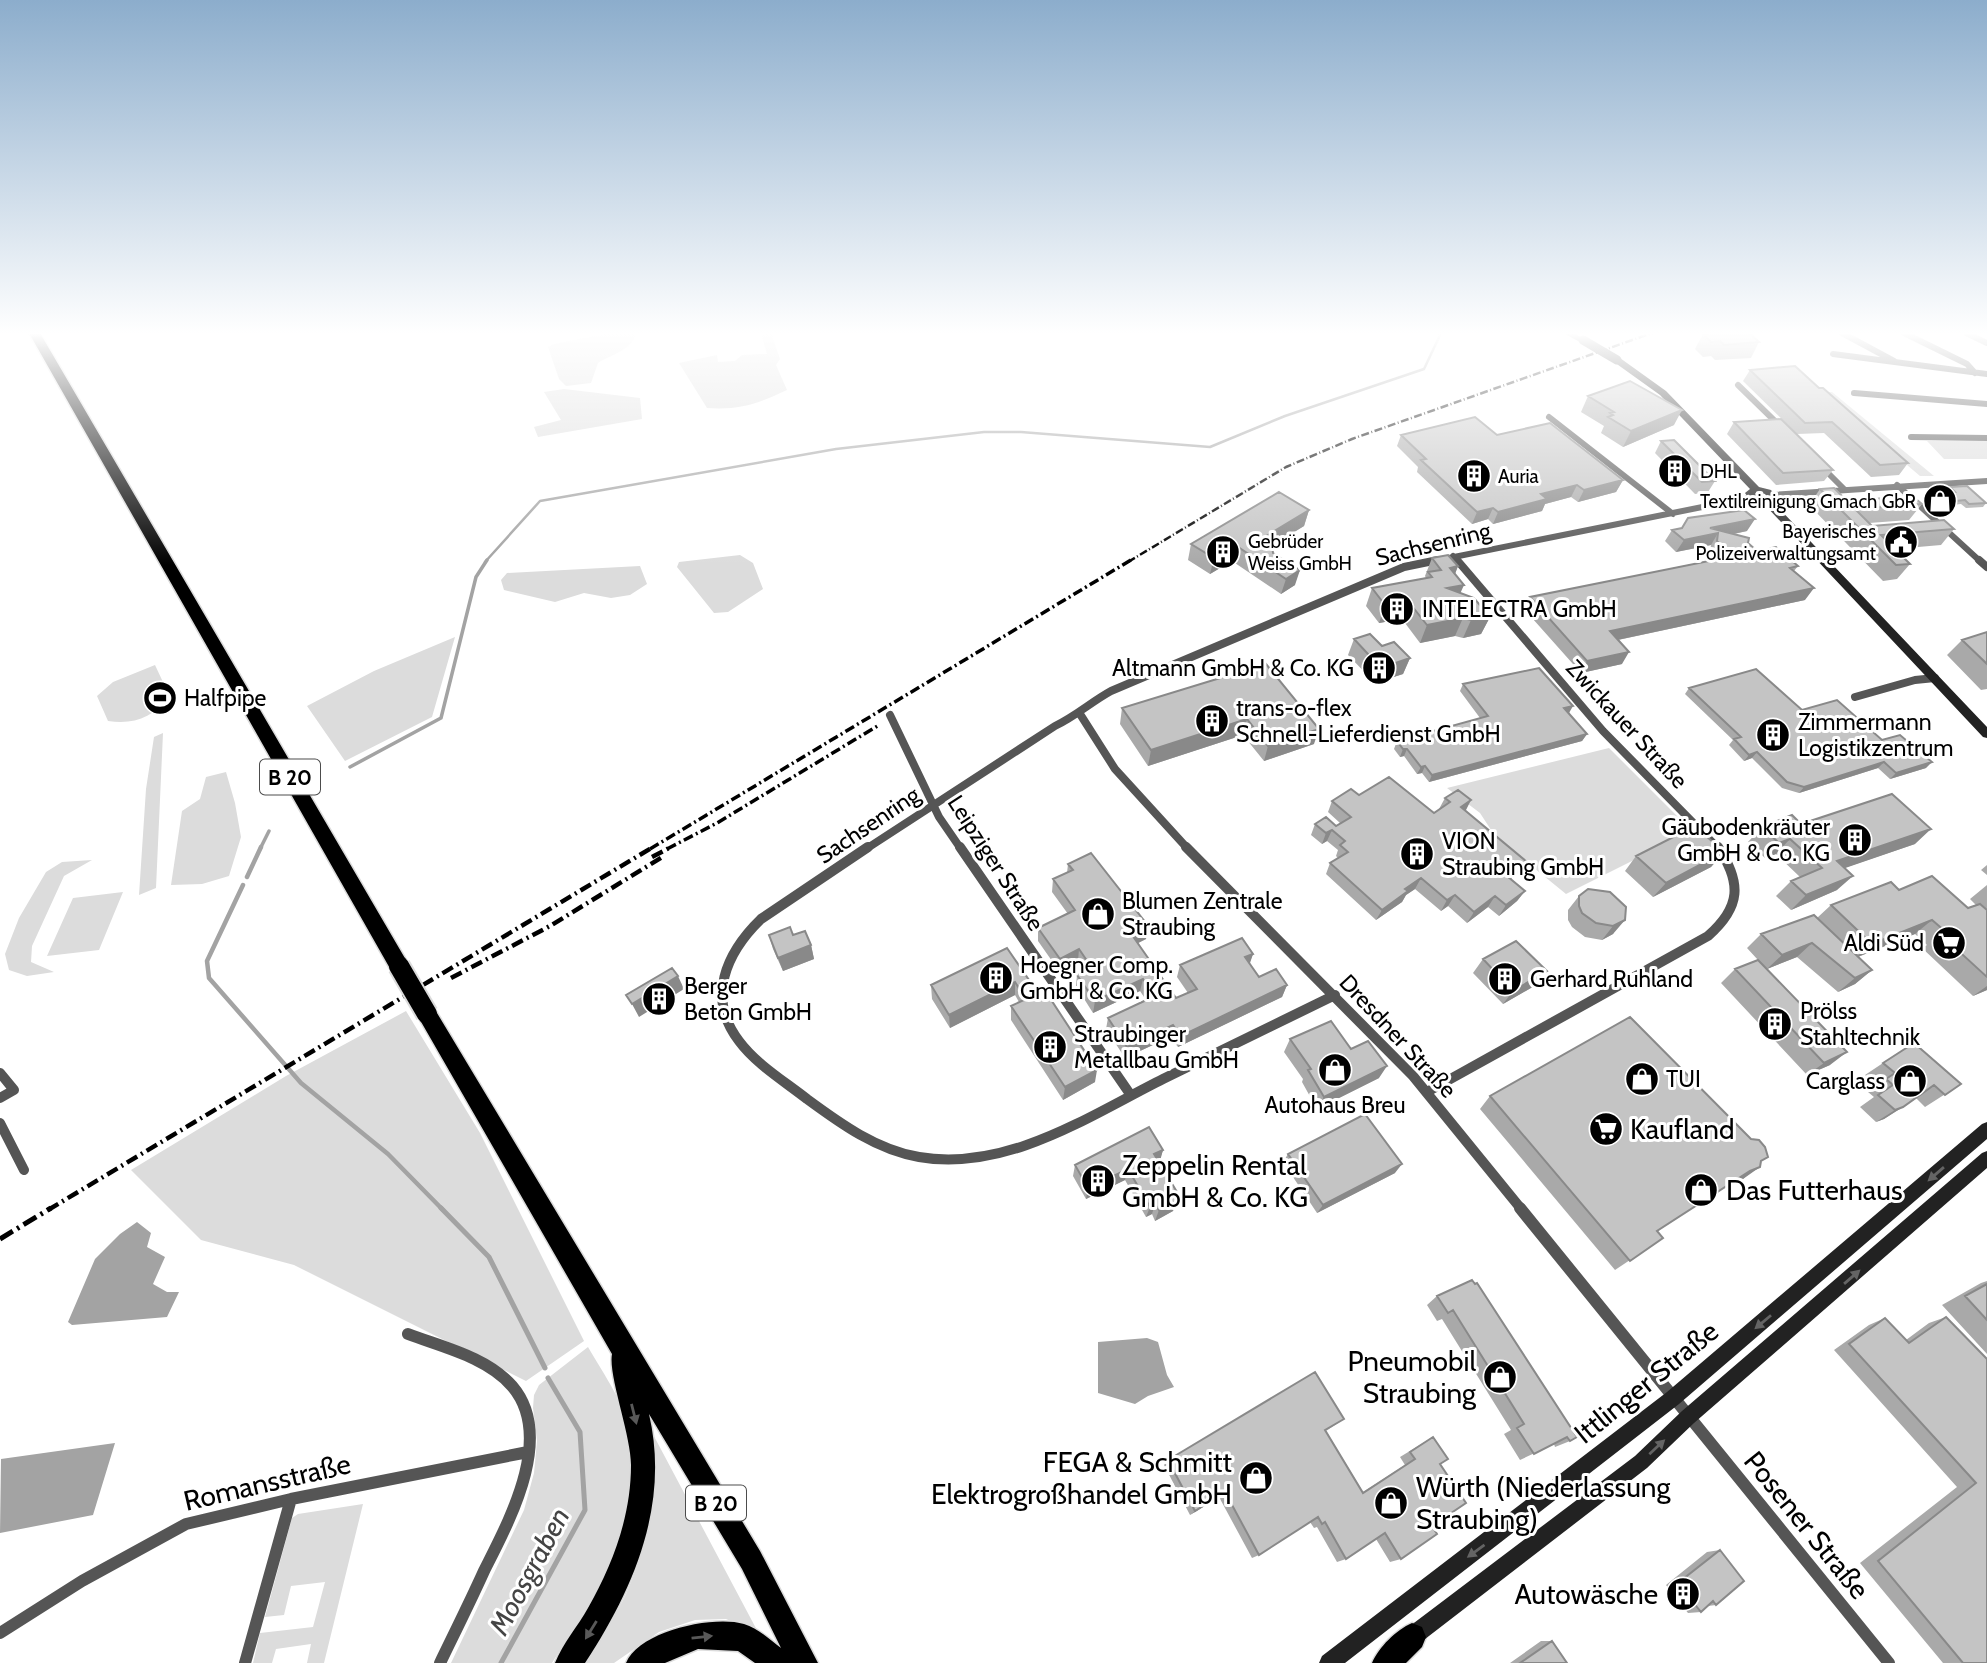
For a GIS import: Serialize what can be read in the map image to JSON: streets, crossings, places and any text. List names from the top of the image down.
{
  "streets": {
    "highway": ["B 20"],
    "street": [
      "Sachsenring",
      "Zwickauer Straße",
      "Leipziger Straße",
      "Dresdner Straße",
      "Ittlinger Straße",
      "Romansstraße",
      "Posener Straße"
    ]
  },
  "crossings": [
    ["Sachsenring", "Zwickauer Straße"],
    ["Sachsenring", "Leipziger Straße"],
    ["Sachsenring", "Dresdner Straße"],
    ["Zwickauer Straße", "Dresdner Straße"],
    ["Dresdner Straße", "Ittlinger Straße"],
    ["Dresdner Straße", "Posener Straße"]
  ],
  "water": ["Moosgraben"],
  "places": {
    "building": [
      "DHL",
      "Auria",
      "Gebrüder Weiss GmbH",
      "INTELECTRA GmbH",
      "Altmann GmbH & Co. KG",
      "trans-o-flex Schnell-Lieferdienst GmbH",
      "Zimmermann Logistikzentrum",
      "Gäubodenkräuter GmbH & Co. KG",
      "VION Straubing GmbH",
      "Hoegner Comp. GmbH & Co. KG",
      "Gerhard Ruhland",
      "Berger Beton GmbH",
      "Prölss Stahltechnik",
      "Straubinger Metallbau GmbH",
      "Zeppelin Rental GmbH & Co. KG",
      "Autowäsche"
    ],
    "shop": [
      "Textilreinigung Gmach GbR",
      "Blumen Zentrale Straubing",
      "Autohaus Breu",
      "TUI",
      "Carglass",
      "Das Futterhaus",
      "Pneumobil Straubing",
      "FEGA & Schmitt Elektrogroßhandel GmbH",
      "Würth (Niederlassung Straubing)"
    ],
    "public building": ["Bayerisches Polizeiverwaltungsamt"],
    "sports": ["Halfpipe"],
    "supermarket": ["Aldi Süd", "Kaufland"]
  }
}
